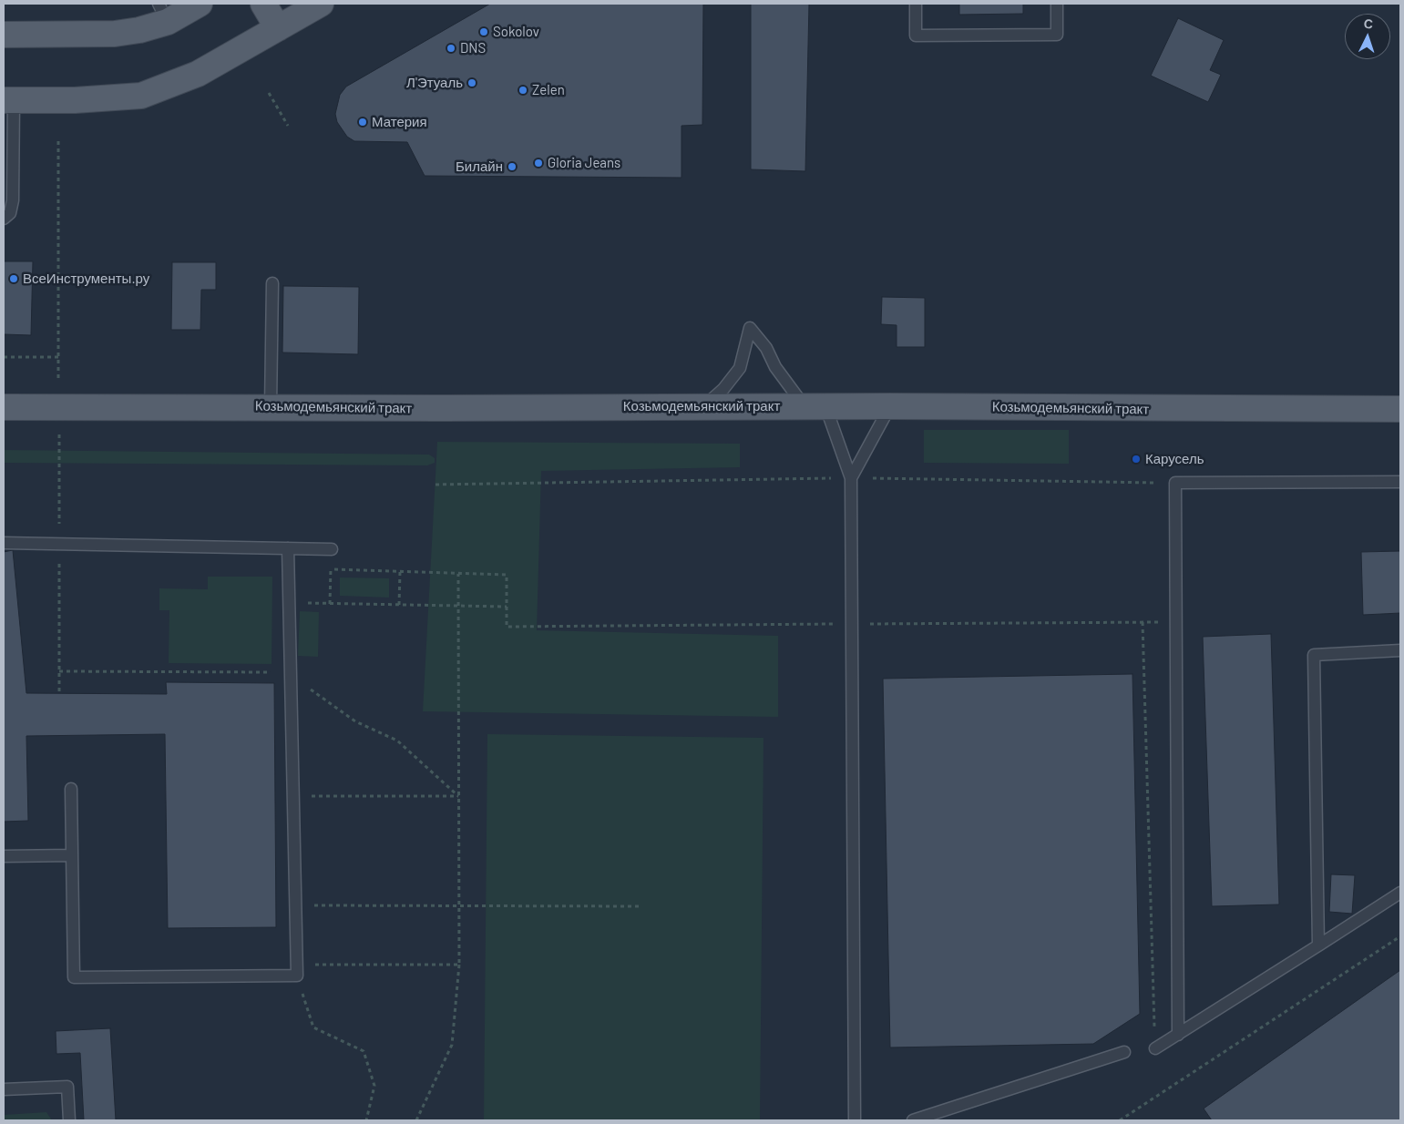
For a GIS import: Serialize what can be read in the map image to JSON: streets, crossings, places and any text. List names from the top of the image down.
{
  "streets": {
    "main road": ["Козьмодемьянский тракт"]
  },
  "places": [
    "Sokolov",
    "DNS",
    "Л'Этуаль",
    "Zelen",
    "Материя",
    "Gloria Jeans",
    "Билайн",
    "ВсеИнструменты.ру",
    "Карусель"
  ],
  "north": "top"
}
